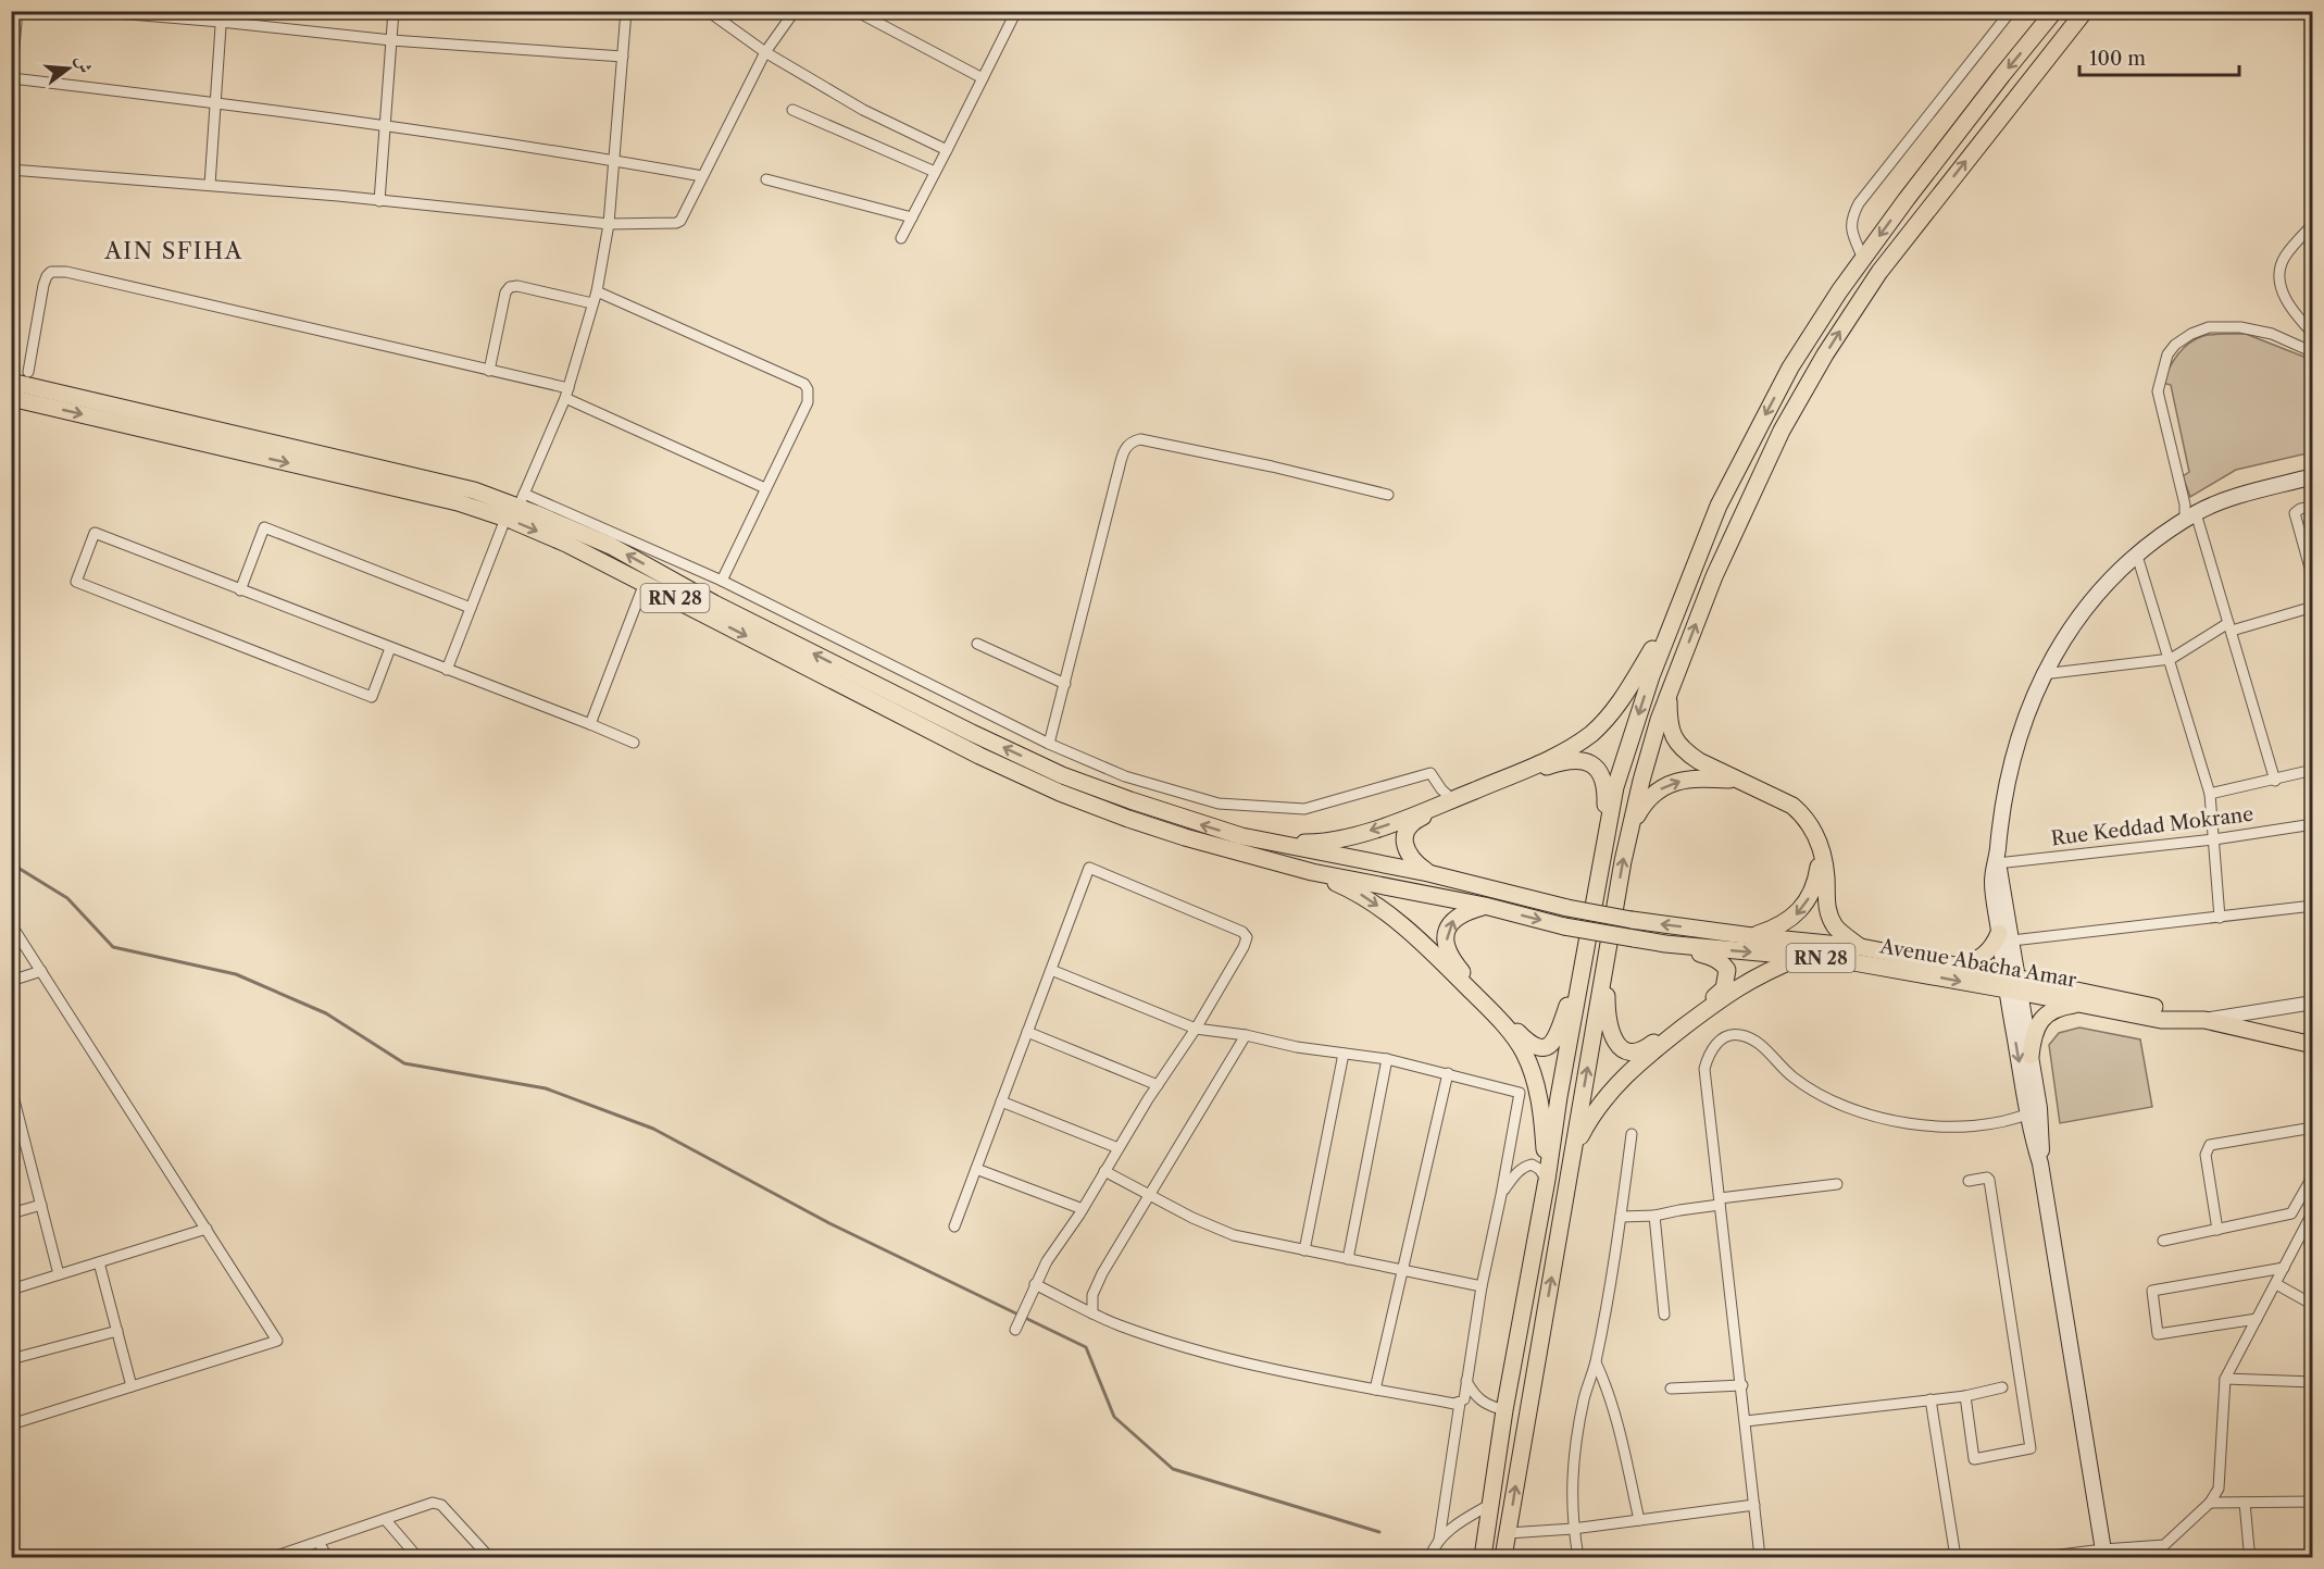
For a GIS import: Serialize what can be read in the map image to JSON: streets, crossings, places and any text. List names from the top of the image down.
{
  "streets": {
    "main road": ["RN 28", "Avenue Abacha Amar"],
    "street": ["Rue Keddad Mokrane"]
  },
  "crossings": [
    ["RN 28", "Avenue Abacha Amar"]
  ],
  "districts": ["AIN SFIHA"],
  "scale_bar": "100 m",
  "north": "right"
}
